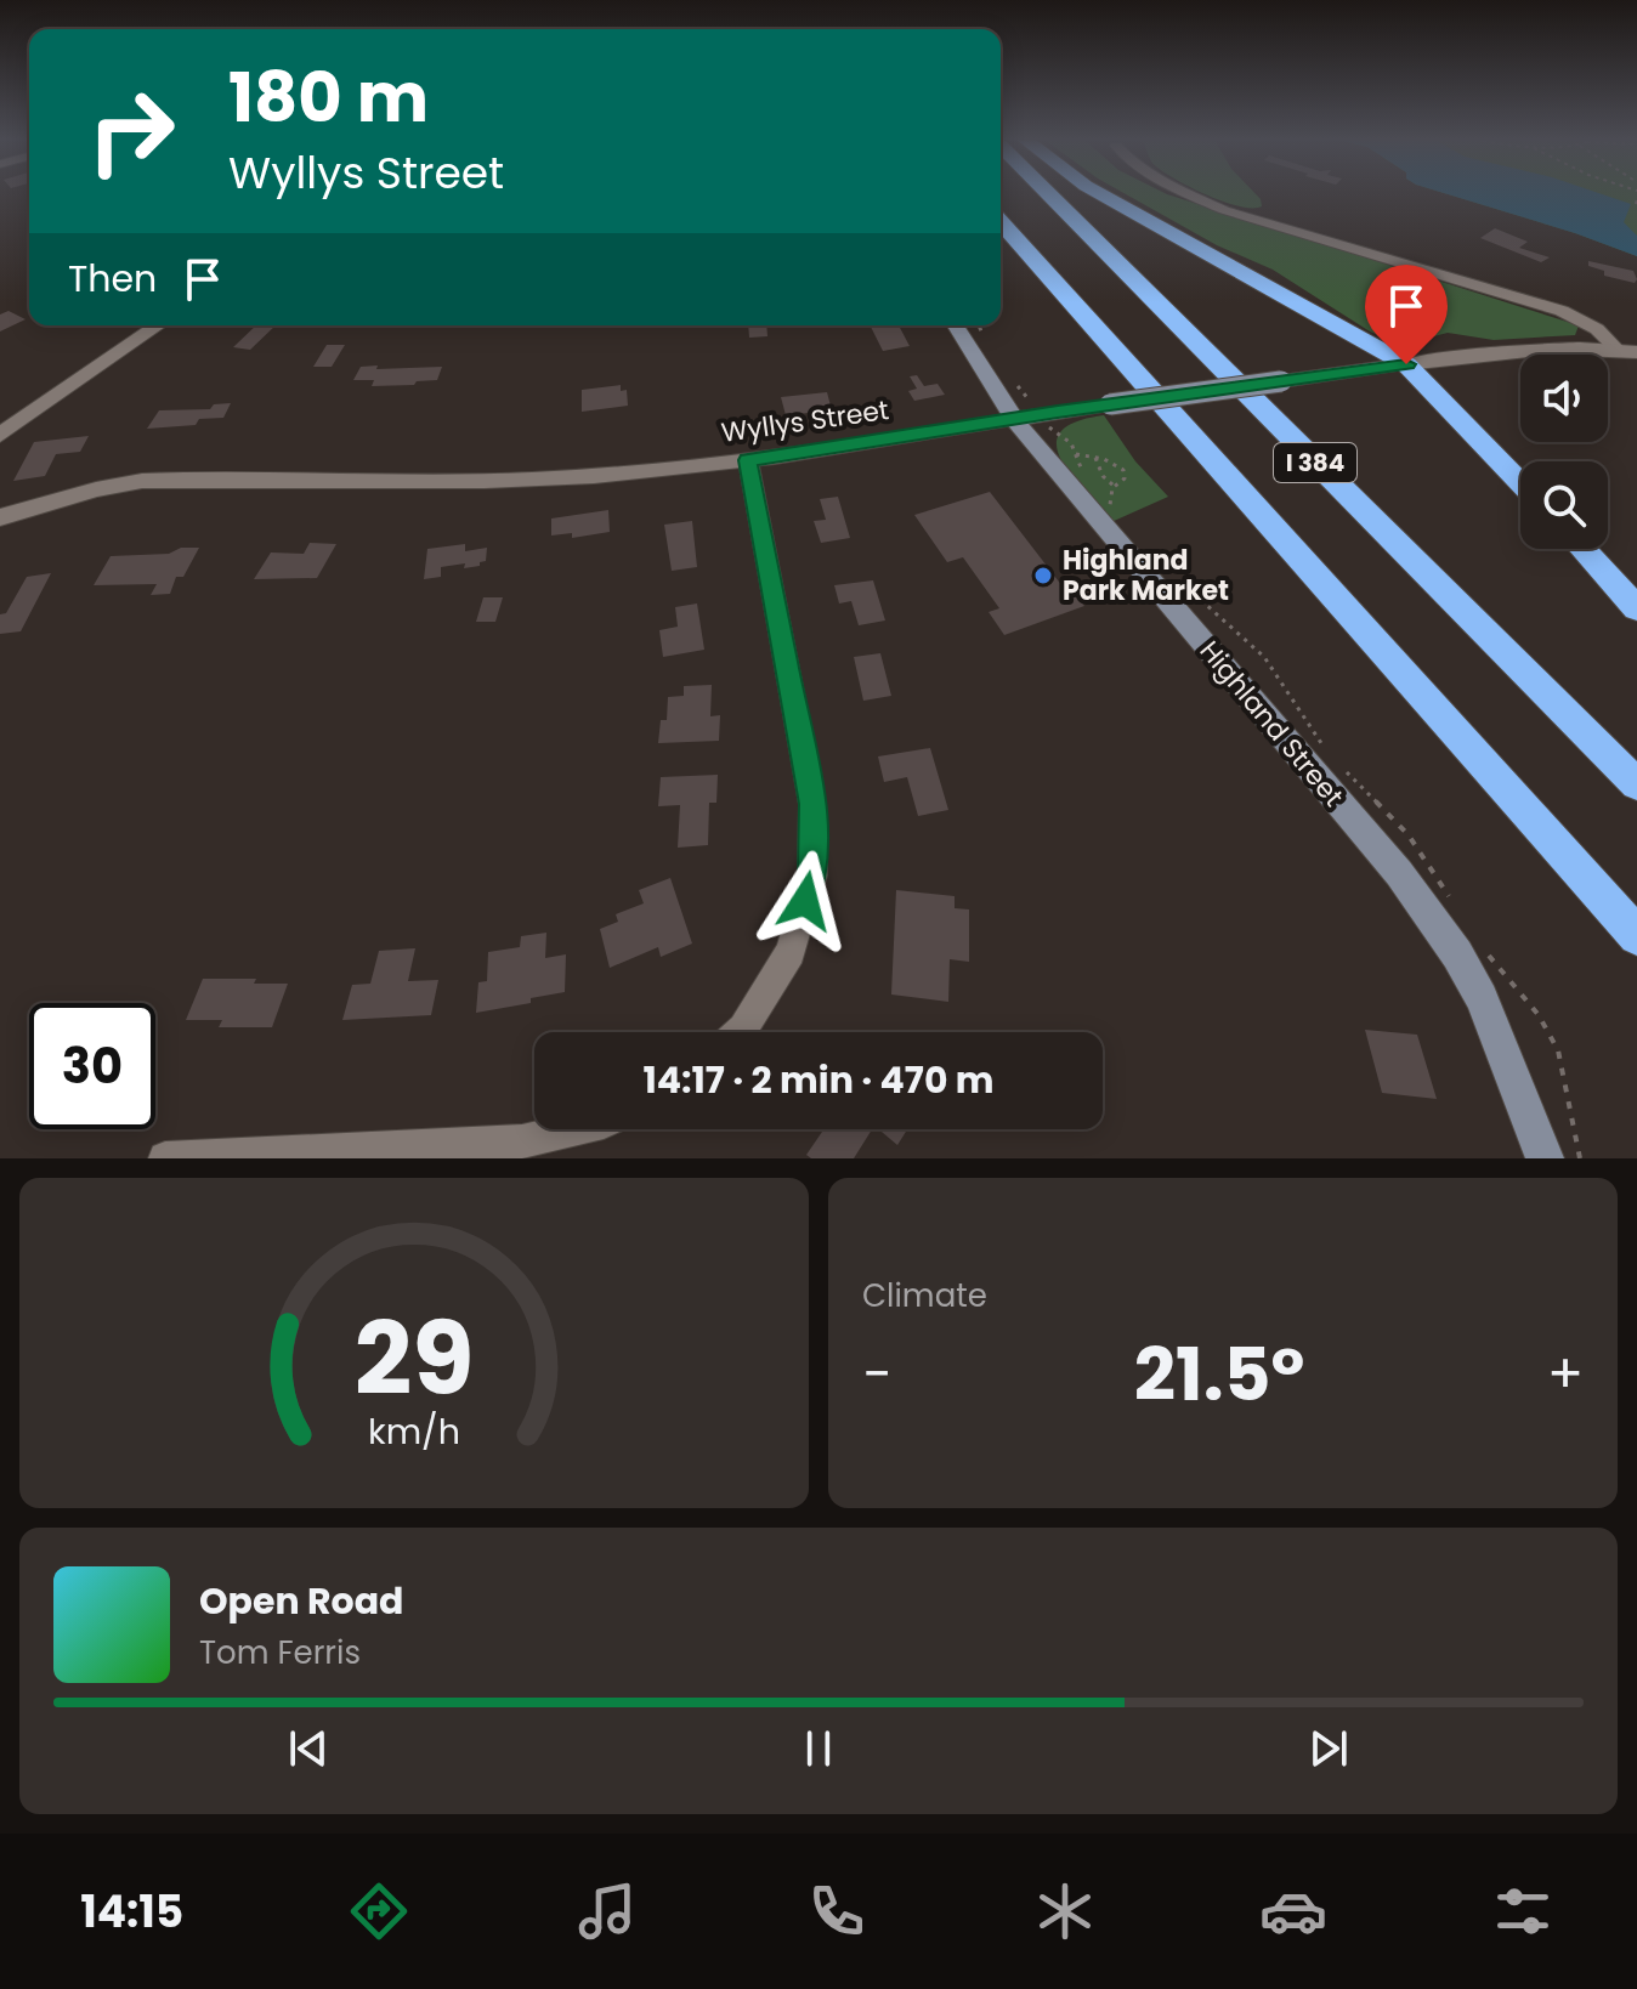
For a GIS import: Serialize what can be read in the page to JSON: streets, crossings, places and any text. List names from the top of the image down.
{
  "streets": {
    "highway": ["I 384"],
    "main road": ["Wyllys Street", "Highland Street"]
  },
  "crossings": [
    ["Wyllys Street", "Highland Street"]
  ],
  "places": ["Highland Park Market"],
  "page": {
    "turn": ["180 m", "Wyllys Street"],
    "then": "Then",
    "limit": "30",
    "trip": "14:17 · 2 min · 470 m",
    "tile": "Climate",
    "heat": ["−", "21.5°", "+"],
    "song": ["Open Road", "Tom Ferris"],
    "tabs": "14:15",
    "gauge": ["29", "km/h"]
  }
}
